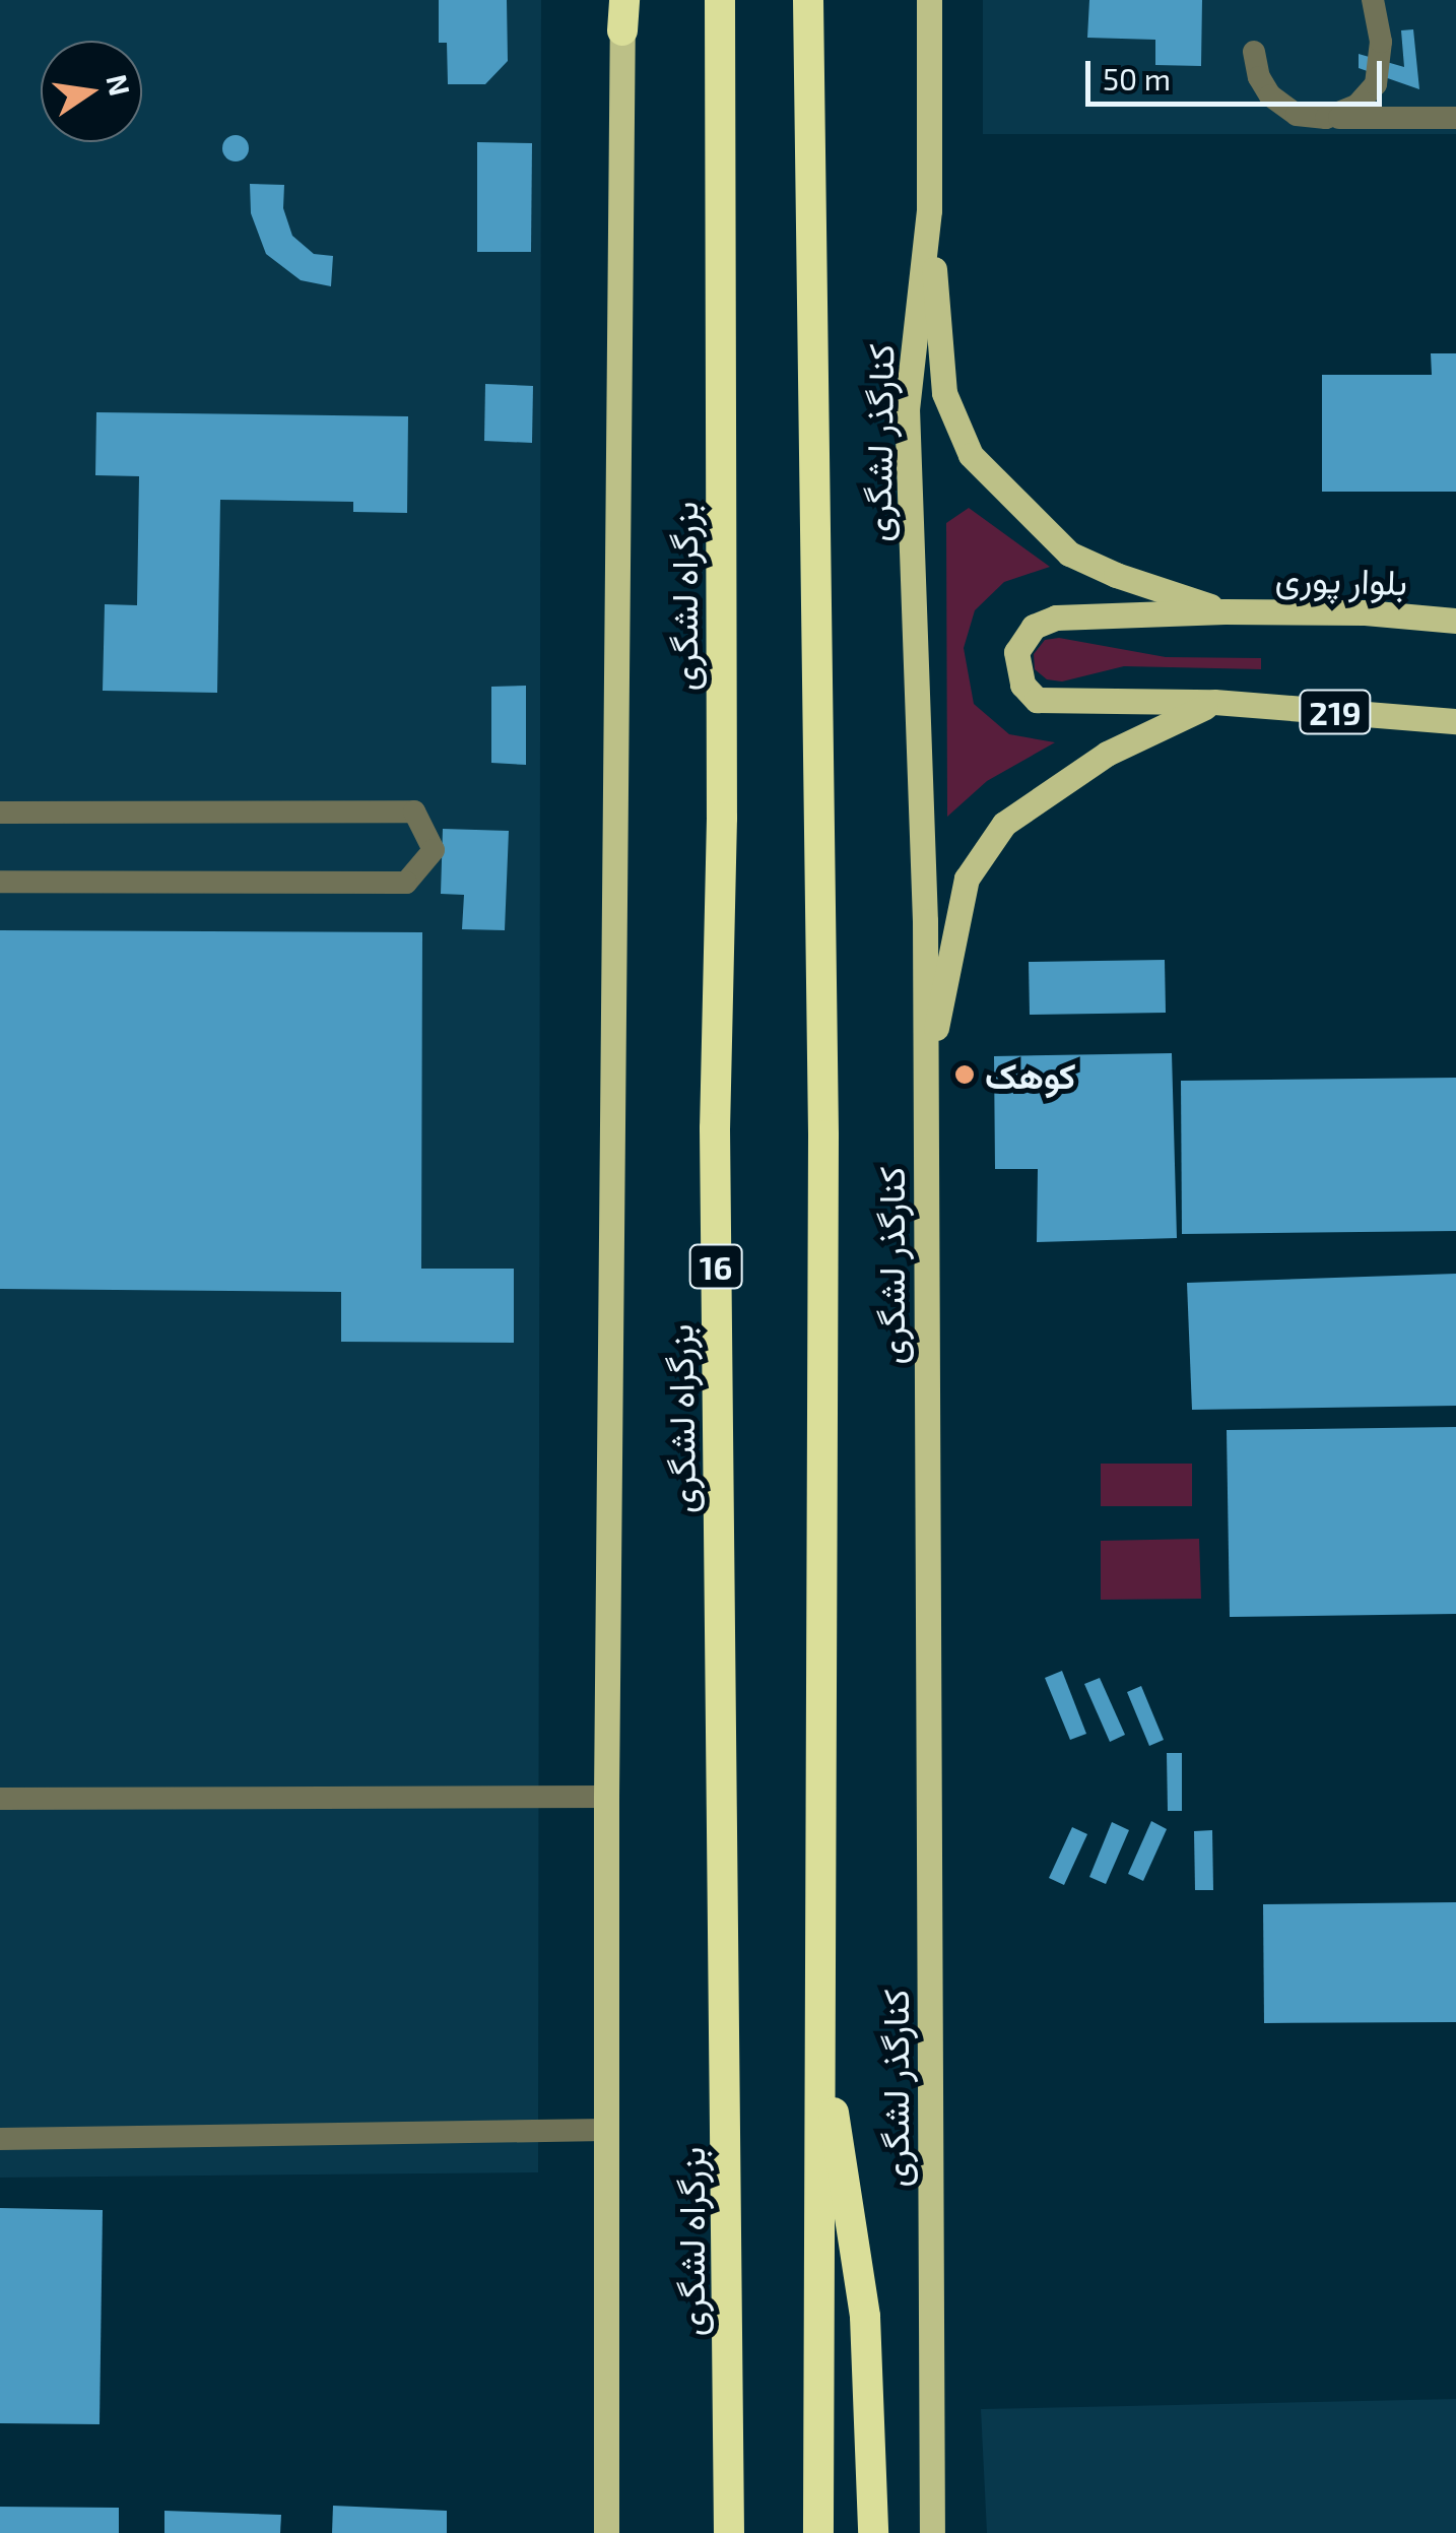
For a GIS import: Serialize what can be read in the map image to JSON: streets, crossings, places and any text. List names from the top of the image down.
{
  "streets": {
    "highway": ["بزرگراه لشگری", "16"],
    "main road": ["کنارگذر لشگری", "بلوار پوری", "219"]
  },
  "places": ["کوهک"],
  "scale_bar": "50 m",
  "north": "right"
}
